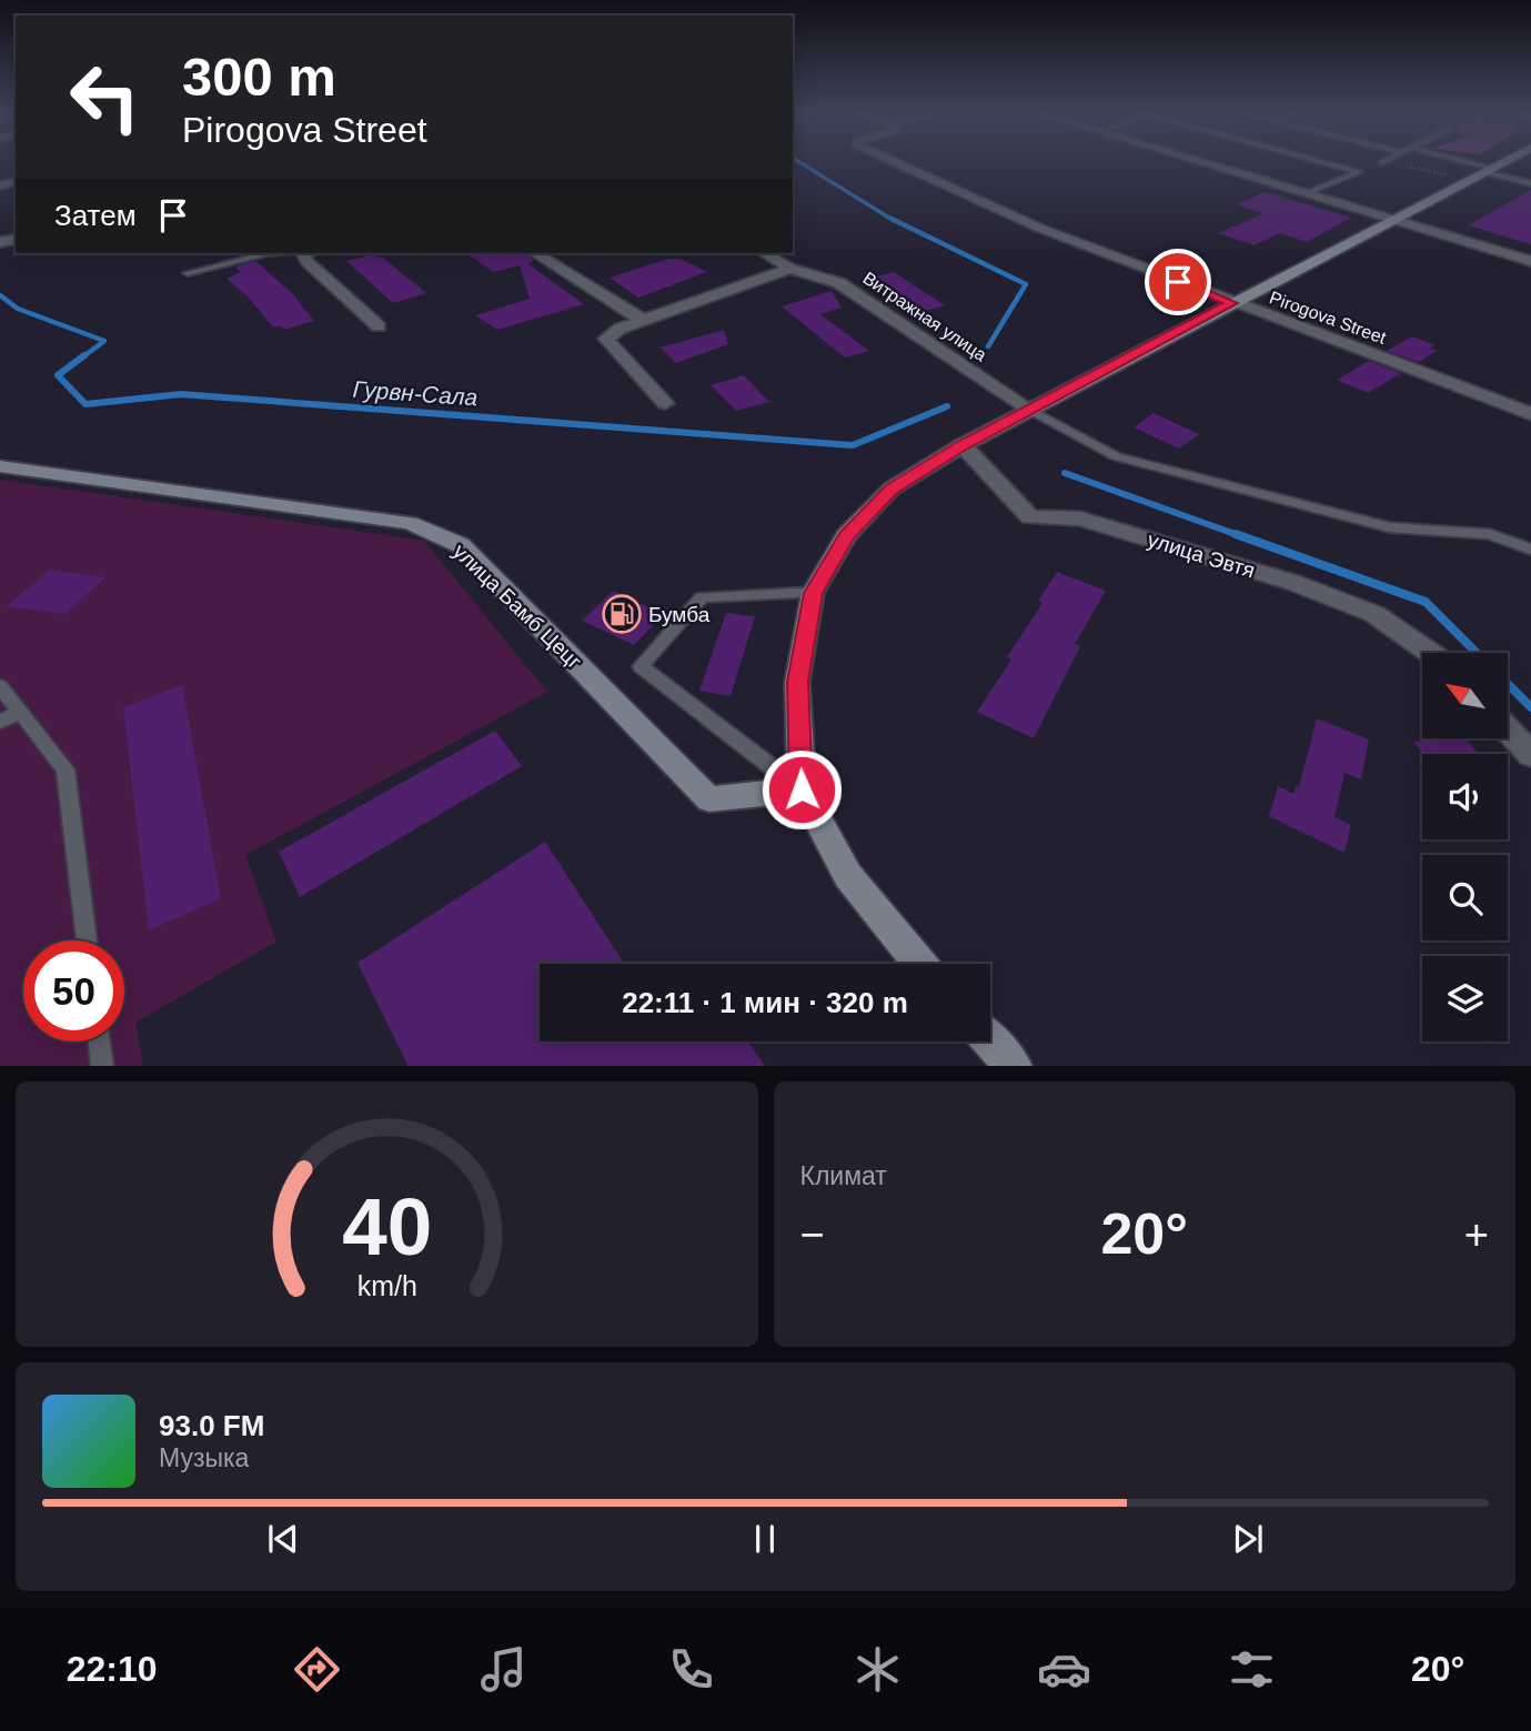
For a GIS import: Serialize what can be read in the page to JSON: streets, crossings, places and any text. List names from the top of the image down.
{
  "streets": {
    "main road": ["улица Бамб Цецг"],
    "street": ["Витражная улица", "Pirogova Street", "улица Эвтя"]
  },
  "water": ["Гурвн-Сала"],
  "places": {
    "fuel station": ["Бумба"]
  },
  "north": "top left",
  "page": {
    "turn": ["300 m", "Pirogova Street"],
    "then": "Затем",
    "limit": "50",
    "trip": "22:11 · 1 мин · 320 m",
    "tile": "Климат",
    "heat": ["−", "20°", "+"],
    "song": ["93.0 FM", "Музыка"],
    "tabs": ["22:10", "20°"],
    "gauge": ["40", "km/h"]
  }
}
